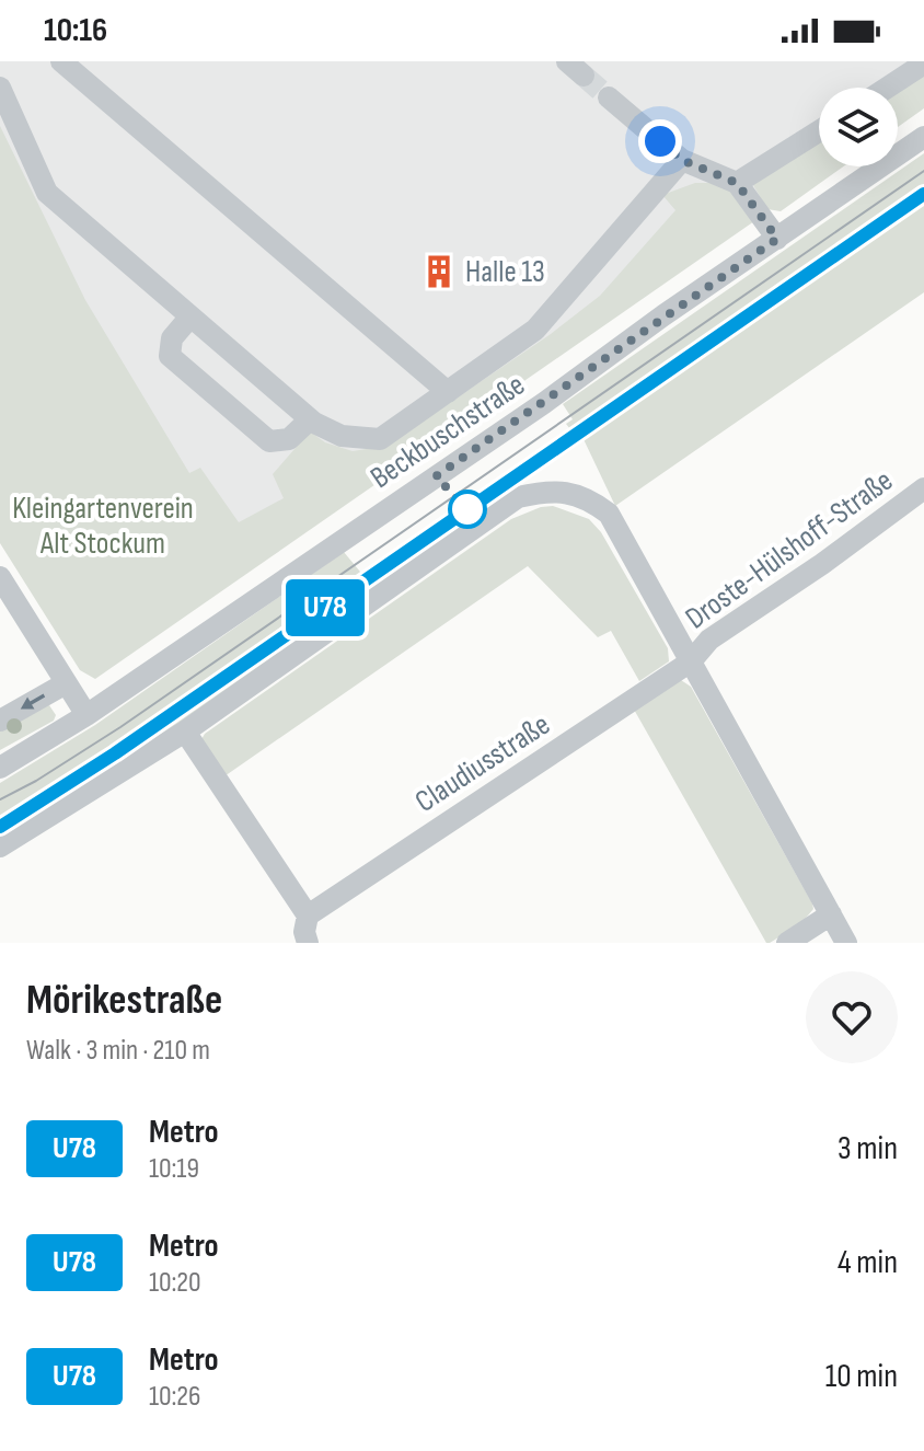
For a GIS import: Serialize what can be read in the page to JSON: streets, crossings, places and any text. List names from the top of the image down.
{
  "streets": {
    "street": ["Beckbuschstraße", "Droste-Hülshoff-Straße", "Claudiusstraße"]
  },
  "crossings": [
    ["Droste-Hülshoff-Straße", "Claudiusstraße"]
  ],
  "parks": ["Kleingartenverein Alt Stockum"],
  "places": {
    "building": ["Halle 13"]
  },
  "lines": ["metro line U78"],
  "page": {
    "status": "10:16",
    "on_map": "U78",
    "heading": ["Mörikestraße", "Walk · 3 min · 210 m"],
    "list": [
      {
        "mark": "U78",
        "name": "Metro",
        "note": "10:19",
        "value": "3 min"
      },
      {
        "mark": "U78",
        "name": "Metro",
        "note": "10:20",
        "value": "4 min"
      },
      {
        "mark": "U78",
        "name": "Metro",
        "note": "10:26",
        "value": "10 min"
      }
    ]
  }
}
